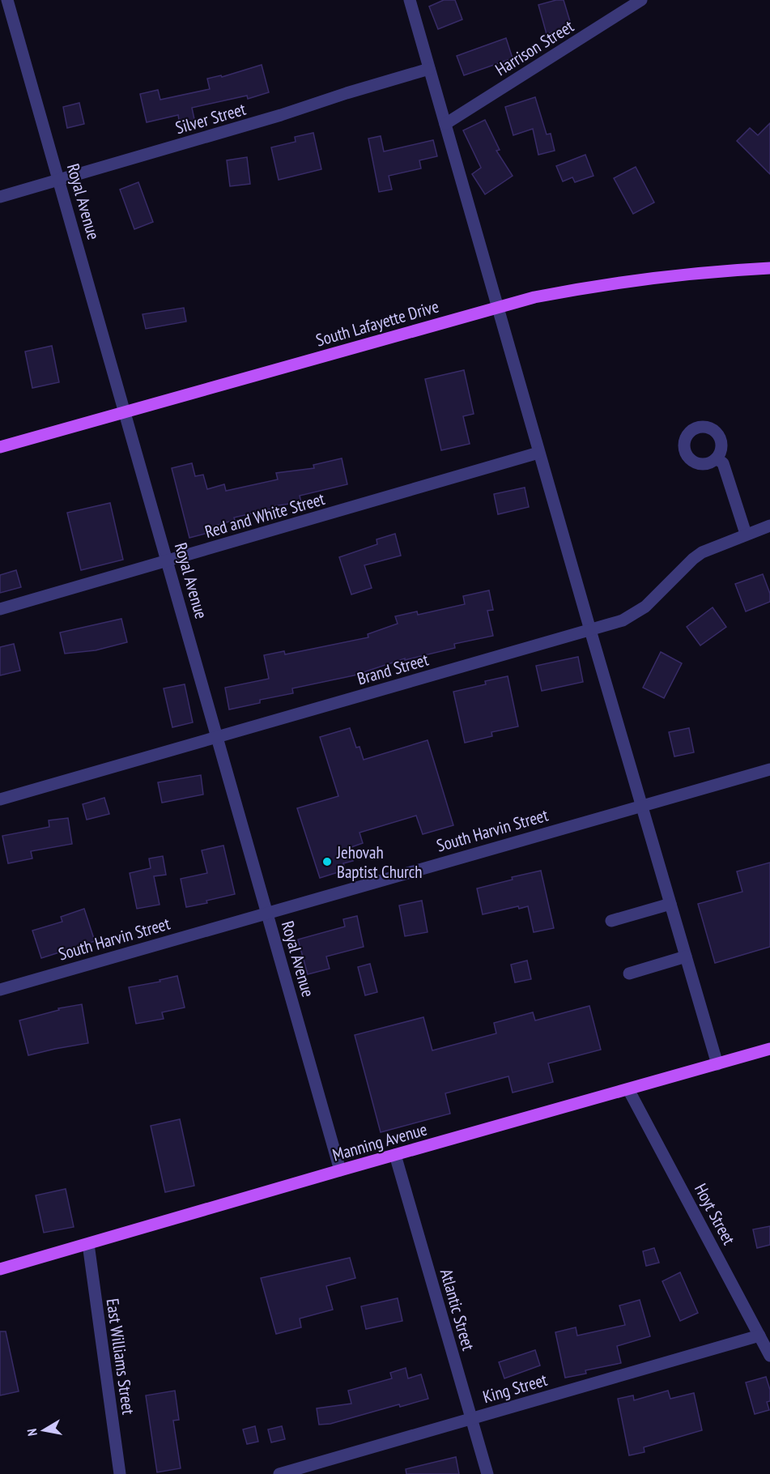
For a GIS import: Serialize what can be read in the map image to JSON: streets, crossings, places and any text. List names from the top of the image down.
{
  "streets": {
    "main road": ["South Lafayette Drive", "Manning Avenue"],
    "street": [
      "Harrison Street",
      "Silver Street",
      "Royal Avenue",
      "Red and White Street",
      "Brand Street",
      "South Harvin Street",
      "Hoyt Street",
      "Atlantic Street",
      "East Williams Street",
      "King Street"
    ]
  },
  "crossings": [
    ["Silver Street", "Royal Avenue"],
    ["Royal Avenue", "South Lafayette Drive"],
    ["Royal Avenue", "Red and White Street"],
    ["Royal Avenue", "Brand Street"],
    ["Royal Avenue", "South Harvin Street"],
    ["Royal Avenue", "Manning Avenue"],
    ["Manning Avenue", "Hoyt Street"],
    ["Manning Avenue", "Atlantic Street"],
    ["Manning Avenue", "East Williams Street"],
    ["Hoyt Street", "King Street"],
    ["Atlantic Street", "King Street"]
  ],
  "places": ["Jehovah Baptist Church"],
  "north": "left"
}
